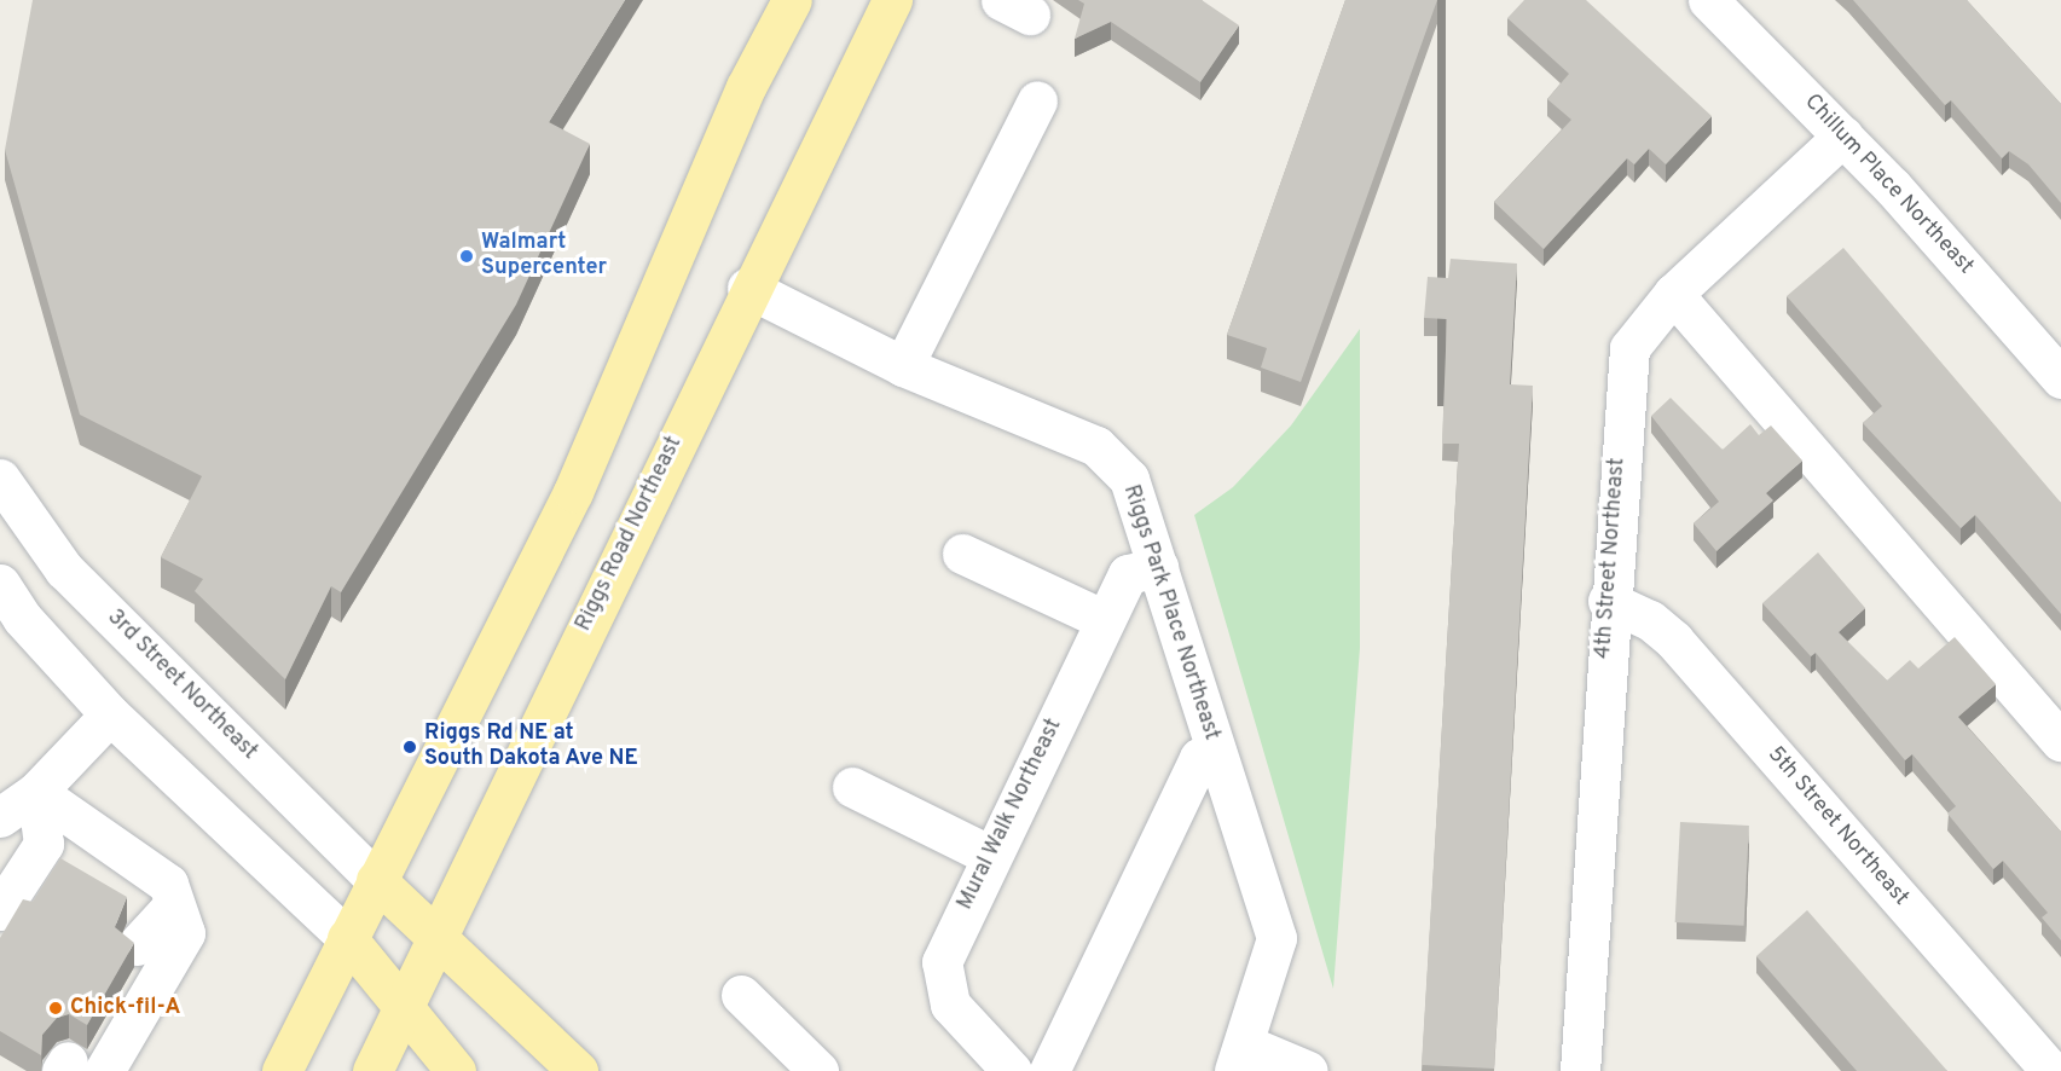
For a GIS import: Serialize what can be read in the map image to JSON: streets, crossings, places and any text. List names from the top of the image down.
{
  "streets": {
    "main road": ["Riggs Road Northeast"],
    "street": [
      "Chillum Place Northeast",
      "4th Street Northeast",
      "Riggs Park Place Northeast",
      "3rd Street Northeast",
      "Mural Walk Northeast",
      "5th Street Northeast"
    ]
  },
  "crossings": [
    ["Chillum Place Northeast", "4th Street Northeast"],
    ["Riggs Road Northeast", "Riggs Park Place Northeast"],
    ["4th Street Northeast", "5th Street Northeast"],
    ["Riggs Park Place Northeast", "Mural Walk Northeast"]
  ],
  "places": ["Walmart Supercenter", "Riggs Rd NE at South Dakota Ave NE", "Chick-fil-A"]
}
